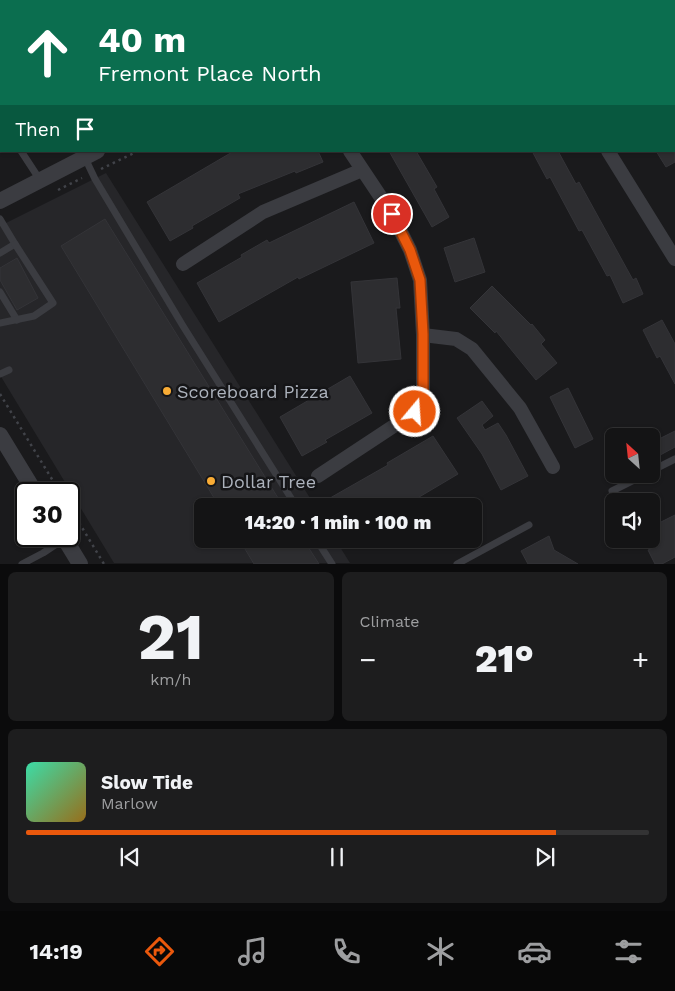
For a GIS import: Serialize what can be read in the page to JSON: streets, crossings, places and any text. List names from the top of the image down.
{
  "places": ["Scoreboard Pizza", "Dollar Tree"],
  "north": "top left",
  "page": {
    "turn": ["40 m", "Fremont Place North"],
    "then": "Then",
    "limit": "30",
    "trip": "14:20 · 1 min · 100 m",
    "tile": [
      ["21", "km/h"],
      "Climate"
    ],
    "heat": ["−", "21°", "+"],
    "song": ["Slow Tide", "Marlow"],
    "tabs": "14:19"
  }
}
